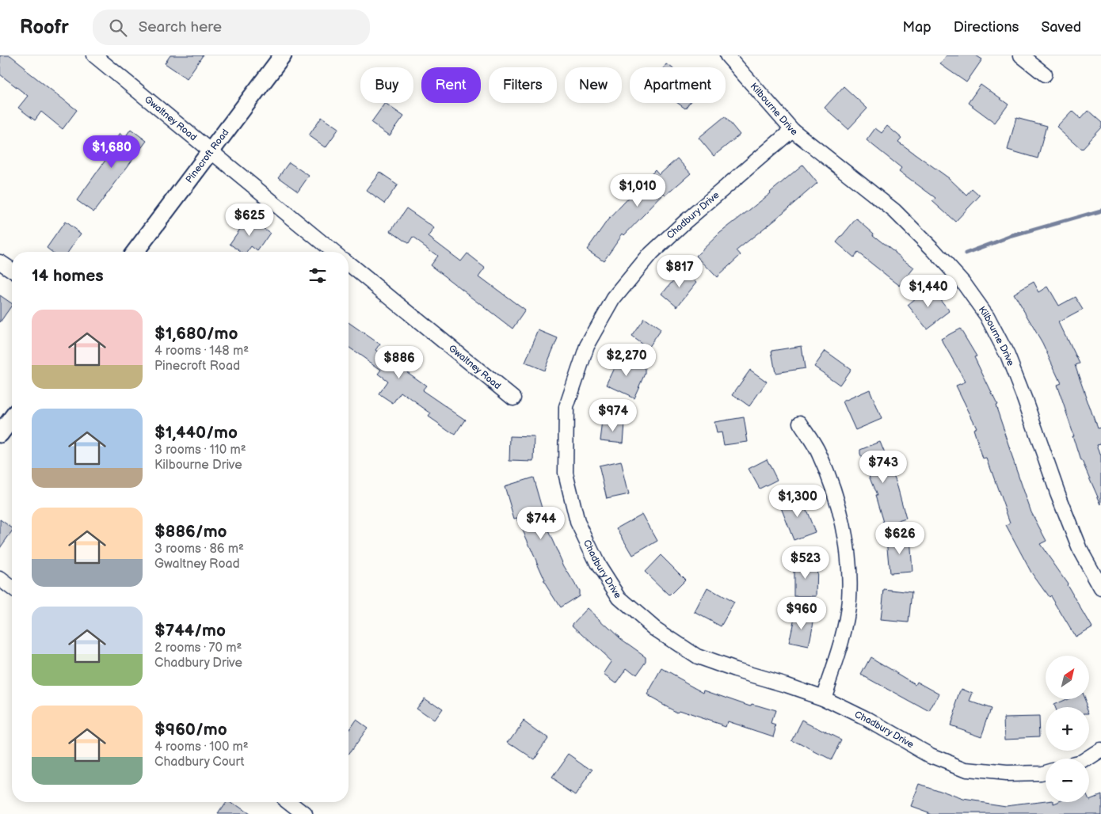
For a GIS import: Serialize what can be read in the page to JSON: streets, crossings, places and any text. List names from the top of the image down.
{
  "streets": {
    "street": [
      "Kilbourne Drive",
      "Gwaltney Road",
      "Pinecroft Road",
      "Chadbury Drive"
    ]
  },
  "crossings": [
    ["Kilbourne Drive", "Chadbury Drive"],
    ["Gwaltney Road", "Pinecroft Road"]
  ],
  "north": "top right",
  "page": {
    "header": "Roofr",
    "search": "Search here",
    "nav": ["Map", "Directions", "Saved"],
    "chip": [
      "Buy",
      "Rent",
      "Filters",
      "New",
      "Apartment"
    ],
    "price": [
      "$1,680",
      "$1,010",
      "$625",
      "$817",
      "$1,440",
      "$2,270",
      "$886",
      "$974",
      "$743",
      "$1,300",
      "$744",
      "$626",
      "$523",
      "$960"
    ],
    "heading": "14 homes",
    "list": [
      {
        "name": "$1,680/mo",
        "note": "4 rooms · 148 m² · Pinecroft Road"
      },
      {
        "name": "$1,440/mo",
        "note": "3 rooms · 110 m² · Kilbourne Drive"
      },
      {
        "name": "$886/mo",
        "note": "3 rooms · 86 m² · Gwaltney Road"
      },
      {
        "name": "$744/mo",
        "note": "2 rooms · 70 m² · Chadbury Drive"
      },
      {
        "name": "$960/mo",
        "note": "4 rooms · 100 m² · Chadbury Court"
      }
    ],
    "map_buttons": ["+", "−"]
  }
}
